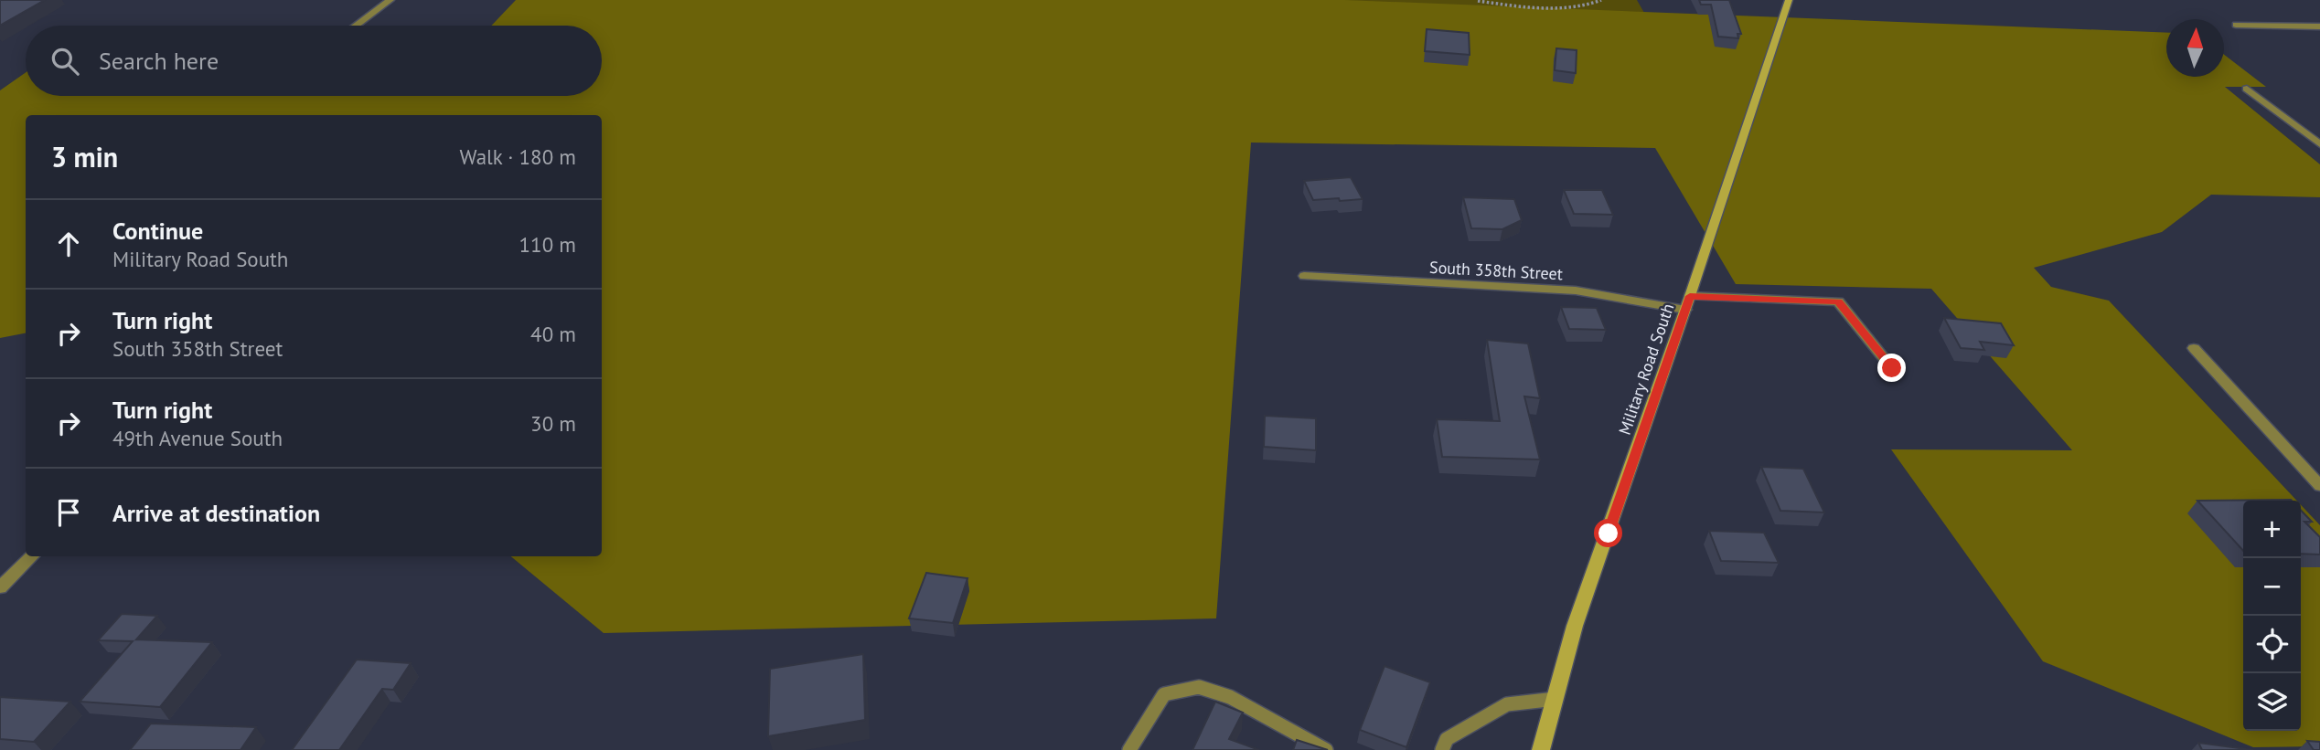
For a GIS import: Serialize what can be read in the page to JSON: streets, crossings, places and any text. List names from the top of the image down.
{
  "streets": {
    "main road": ["Military Road South"],
    "street": ["South 358th Street"]
  },
  "crossings": [
    ["South 358th Street", "Military Road South"]
  ],
  "north": "top",
  "page": {
    "search": "Search here",
    "heading": ["3 min", "Walk · 180 m"],
    "list": [
      ["Continue", "Military Road South", "110 m"],
      ["Turn right", "South 358th Street", "40 m"],
      ["Turn right", "49th Avenue South", "30 m"],
      "Arrive at destination"
    ],
    "map_buttons": ["+", "−"]
  }
}
